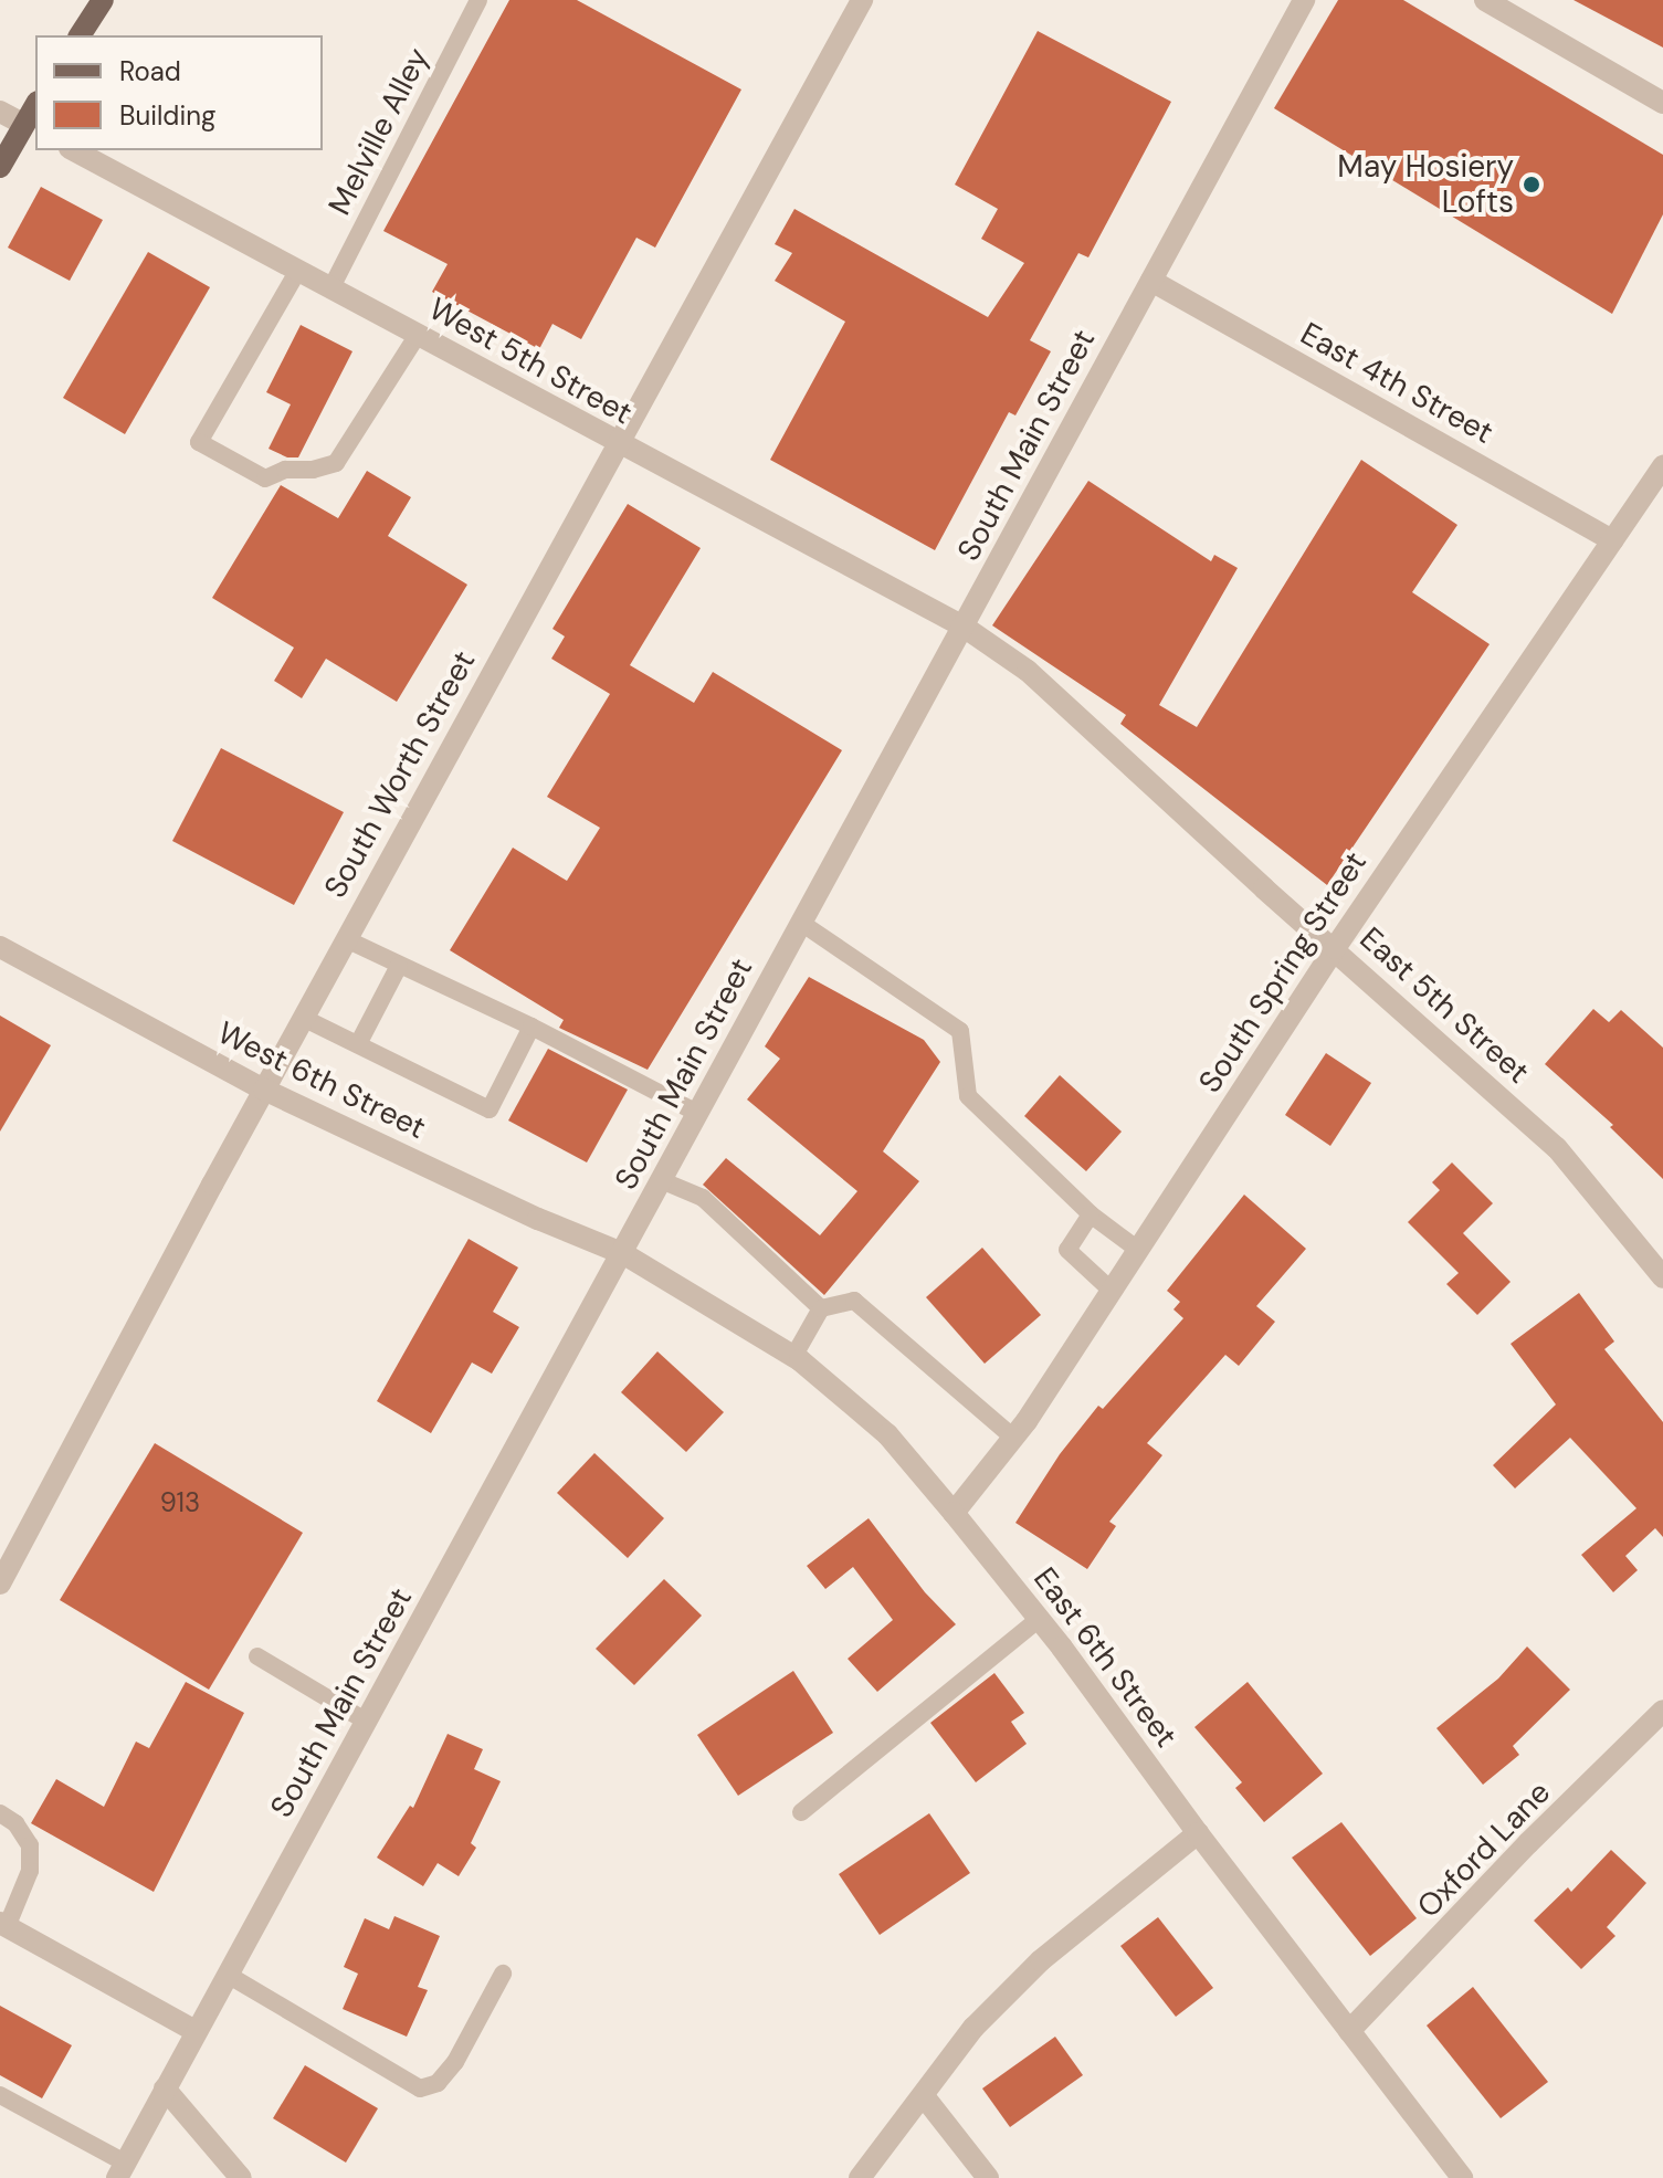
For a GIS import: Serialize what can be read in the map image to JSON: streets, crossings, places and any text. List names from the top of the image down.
{
  "streets": {
    "street": [
      "West 5th Street",
      "East 4th Street",
      "South Main Street",
      "South Worth Street",
      "South Spring Street",
      "East 5th Street",
      "West 6th Street",
      "East 6th Street",
      "Oxford Lane"
    ],
    "lane": ["Melville Alley"]
  },
  "crossings": [
    ["Melville Alley", "West 5th Street"],
    ["West 5th Street", "South Main Street"],
    ["West 5th Street", "South Worth Street"],
    ["West 5th Street", "East 5th Street"],
    ["East 4th Street", "South Main Street"],
    ["East 4th Street", "South Spring Street"],
    ["South Main Street", "East 5th Street"],
    ["South Main Street", "West 6th Street"],
    ["South Main Street", "East 6th Street"],
    ["South Worth Street", "West 6th Street"],
    ["South Spring Street", "East 5th Street"],
    ["South Spring Street", "East 6th Street"],
    ["West 6th Street", "East 6th Street"],
    ["East 6th Street", "Oxford Lane"]
  ],
  "places": ["May Hosiery Lofts"],
  "house_numbers": ["913"],
  "legend": ["Road", "Building"]
}
